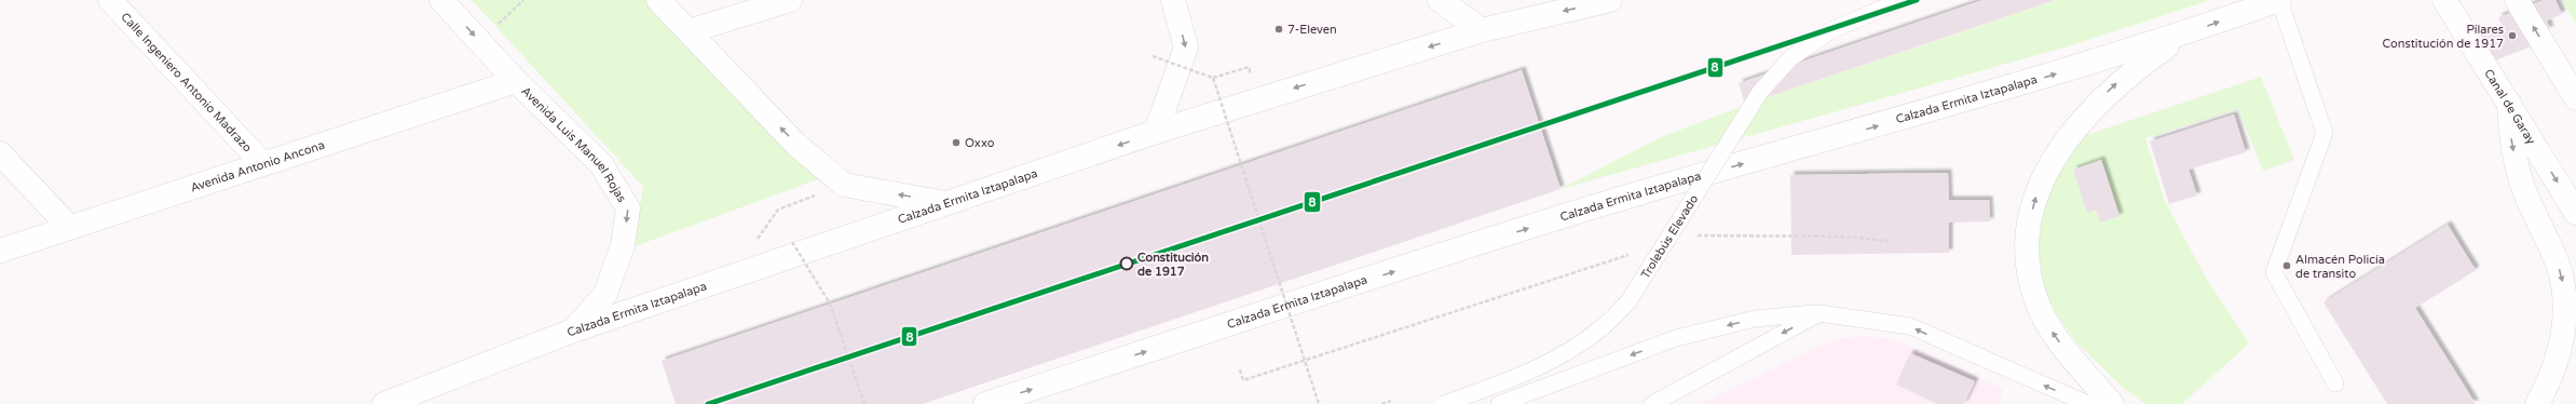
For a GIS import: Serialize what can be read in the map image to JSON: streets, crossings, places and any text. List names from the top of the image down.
{
  "streets": {
    "main road": [
      "Calle Ingeniero Antonio Madrazo",
      "Calzada Ermita Iztapalapa",
      "Canal de Garay",
      "Avenida Luis Manuel Rojas",
      "Avenida Antonio Ancona"
    ],
    "lane": ["Trolebús Elevado"]
  },
  "crossings": [
    ["Calle Ingeniero Antonio Madrazo", "Avenida Antonio Ancona"],
    ["Calzada Ermita Iztapalapa", "Avenida Luis Manuel Rojas"],
    ["Avenida Luis Manuel Rojas", "Avenida Antonio Ancona"]
  ],
  "one_way": ["Avenida Luis Manuel Rojas"],
  "places": [
    "7-Eleven",
    "Pilares Constitución de 1917",
    "Oxxo",
    "Constitución de 1917",
    "Almacén Policía de transito"
  ],
  "lines": ["transit line 8"]
}
